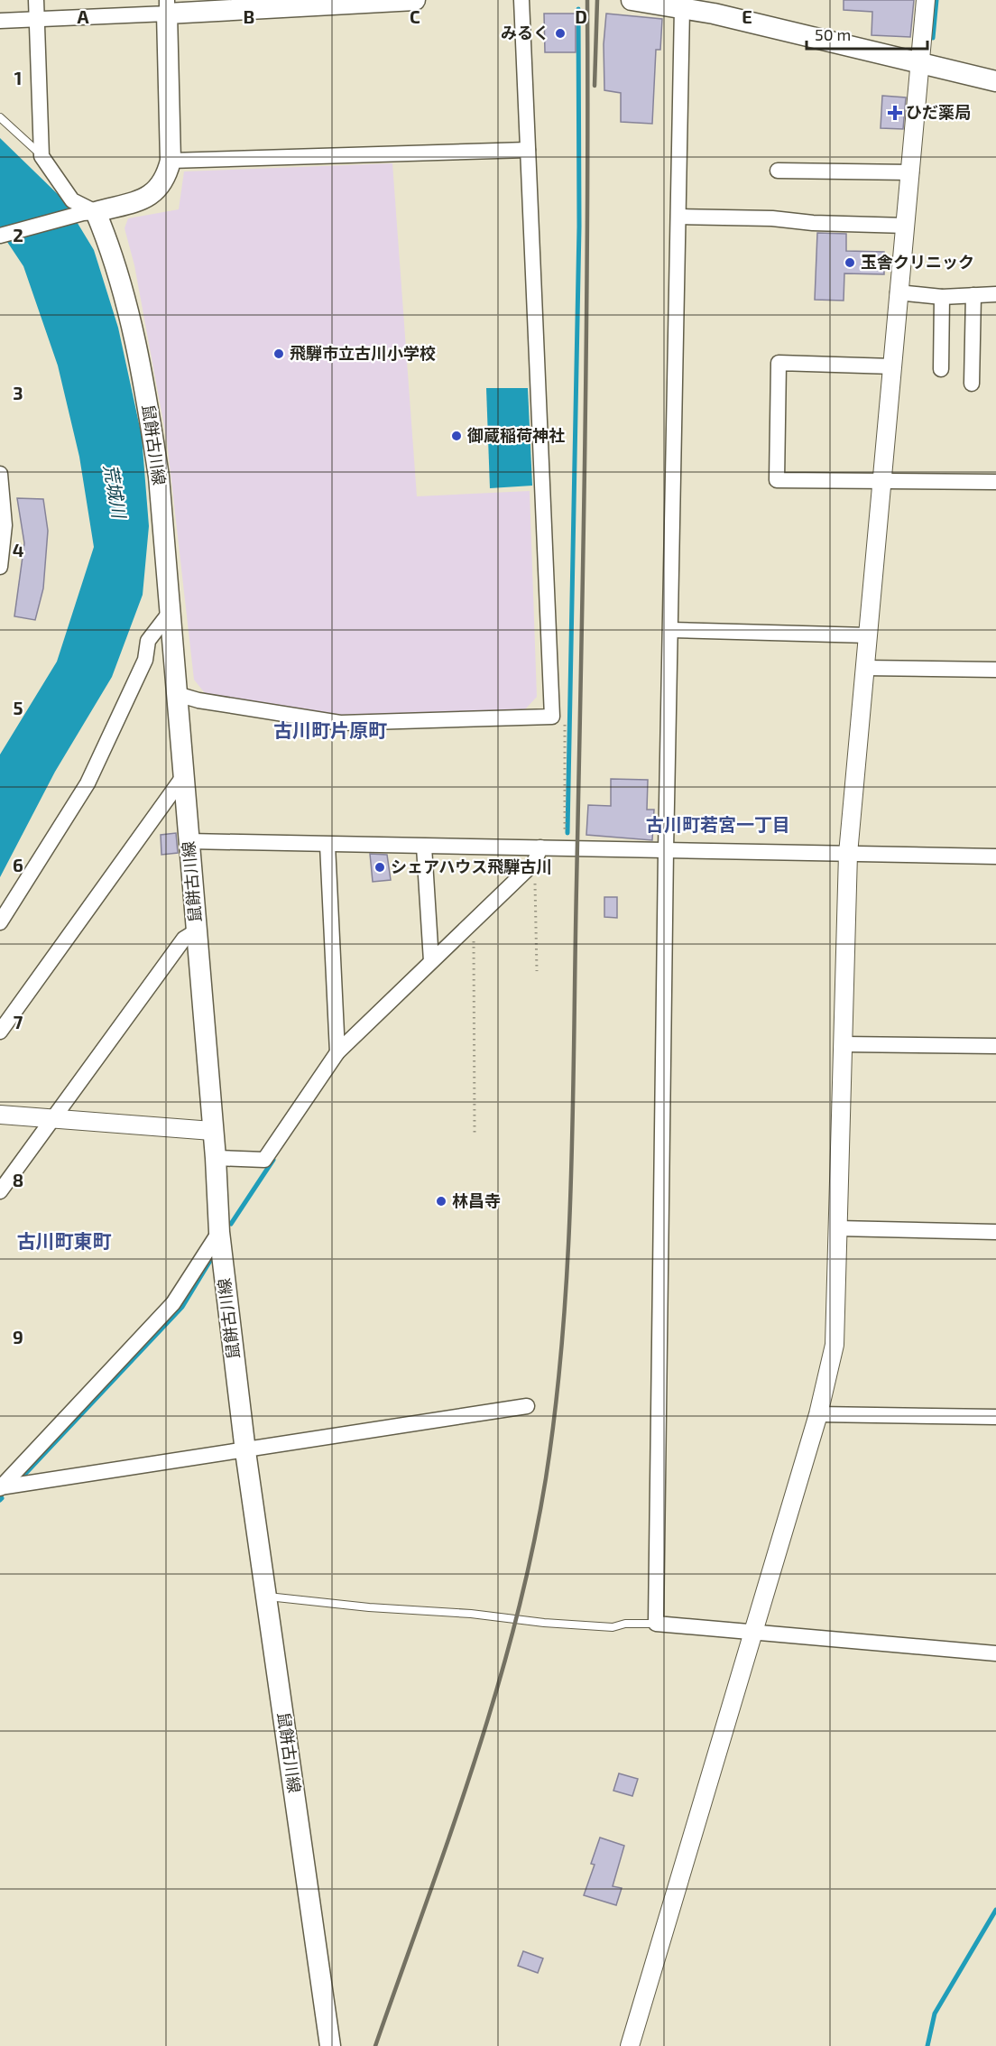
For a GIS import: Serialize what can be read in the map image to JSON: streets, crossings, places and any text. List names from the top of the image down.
{
  "streets": {
    "main road": ["鼠餅古川線"]
  },
  "districts": ["古川町片原町", "古川町若宮一丁目", "古川町東町"],
  "water": ["荒城川"],
  "places": {
    "other": [
      "みるく",
      "玉舎クリニック",
      "飛騨市立古川小学校",
      "御蔵稲荷神社",
      "シェアハウス飛騨古川",
      "林昌寺"
    ],
    "health": ["ひだ薬局"]
  },
  "scale_bar": "50 m",
  "grid": {
    "columns": [
      "A",
      "B",
      "C",
      "D",
      "E"
    ],
    "rows": [
      "1",
      "2",
      "3",
      "4",
      "5",
      "6",
      "7",
      "8",
      "9"
    ]
  }
}
